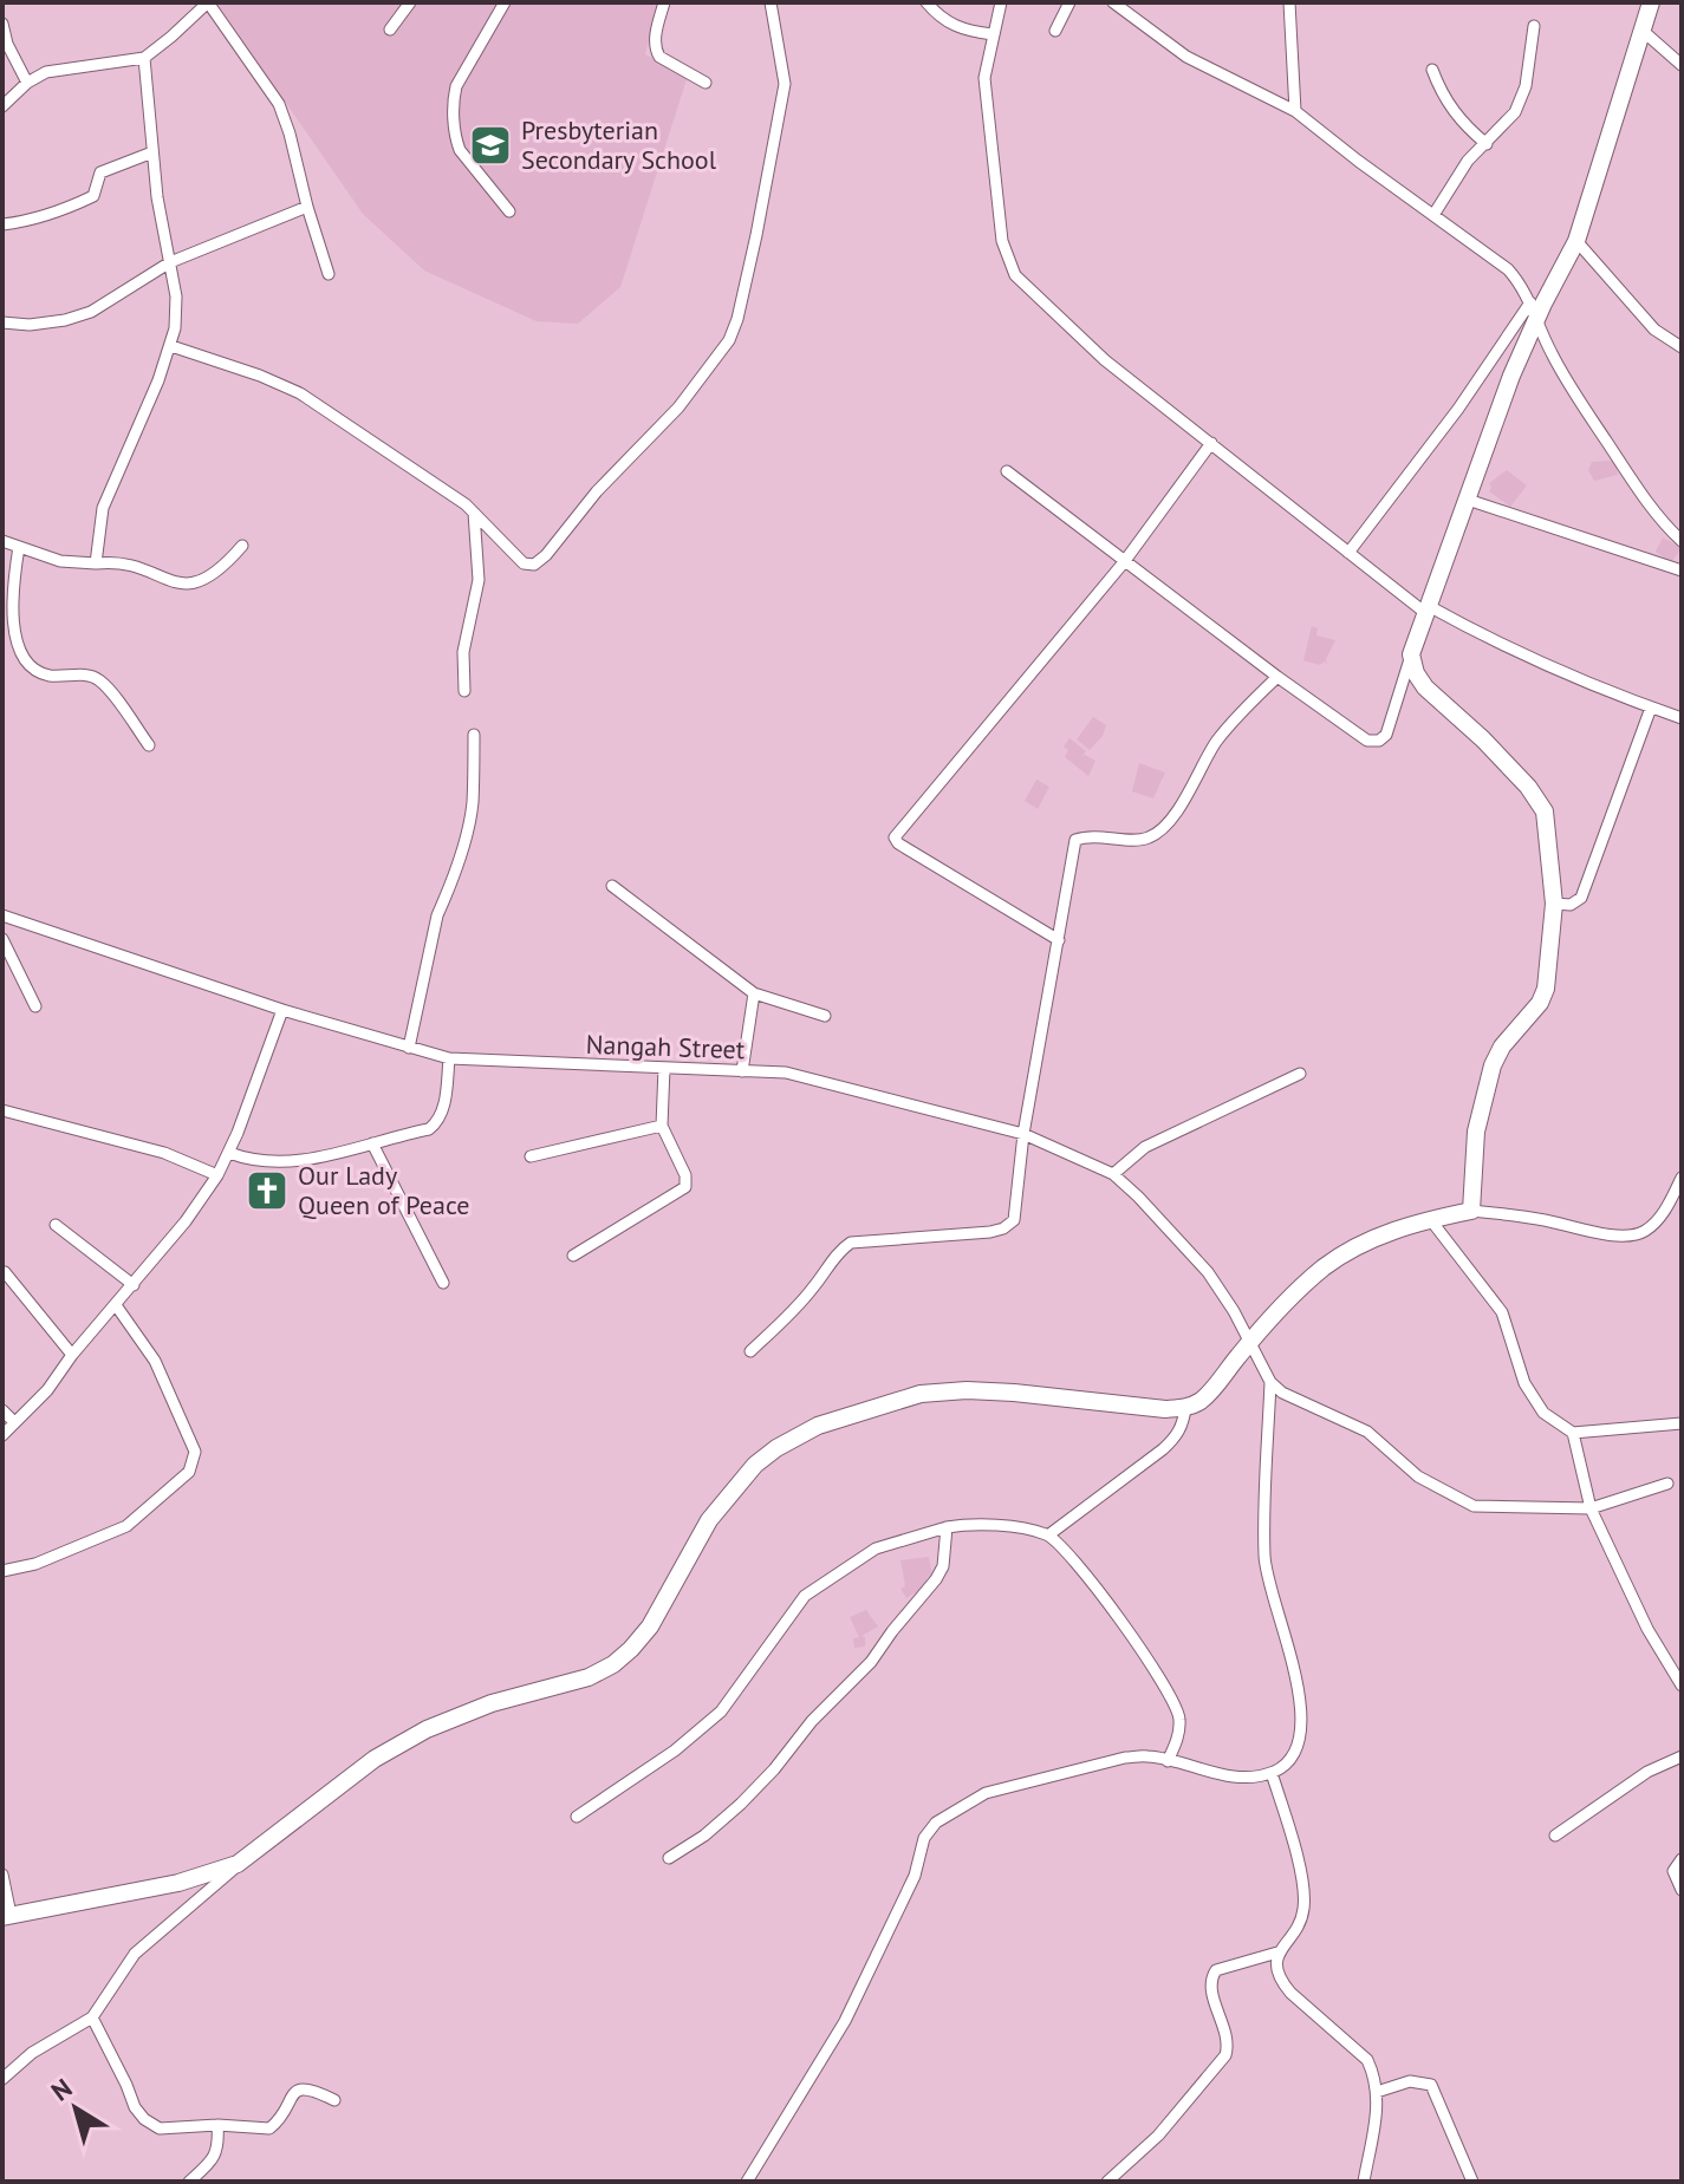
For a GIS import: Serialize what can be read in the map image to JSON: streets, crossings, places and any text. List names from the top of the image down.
{
  "streets": {
    "street": ["Nangah Street"]
  },
  "places": {
    "school or university": ["Presbyterian Secondary School"],
    "church": ["Our Lady Queen of Peace"]
  },
  "north": "top left"
}
